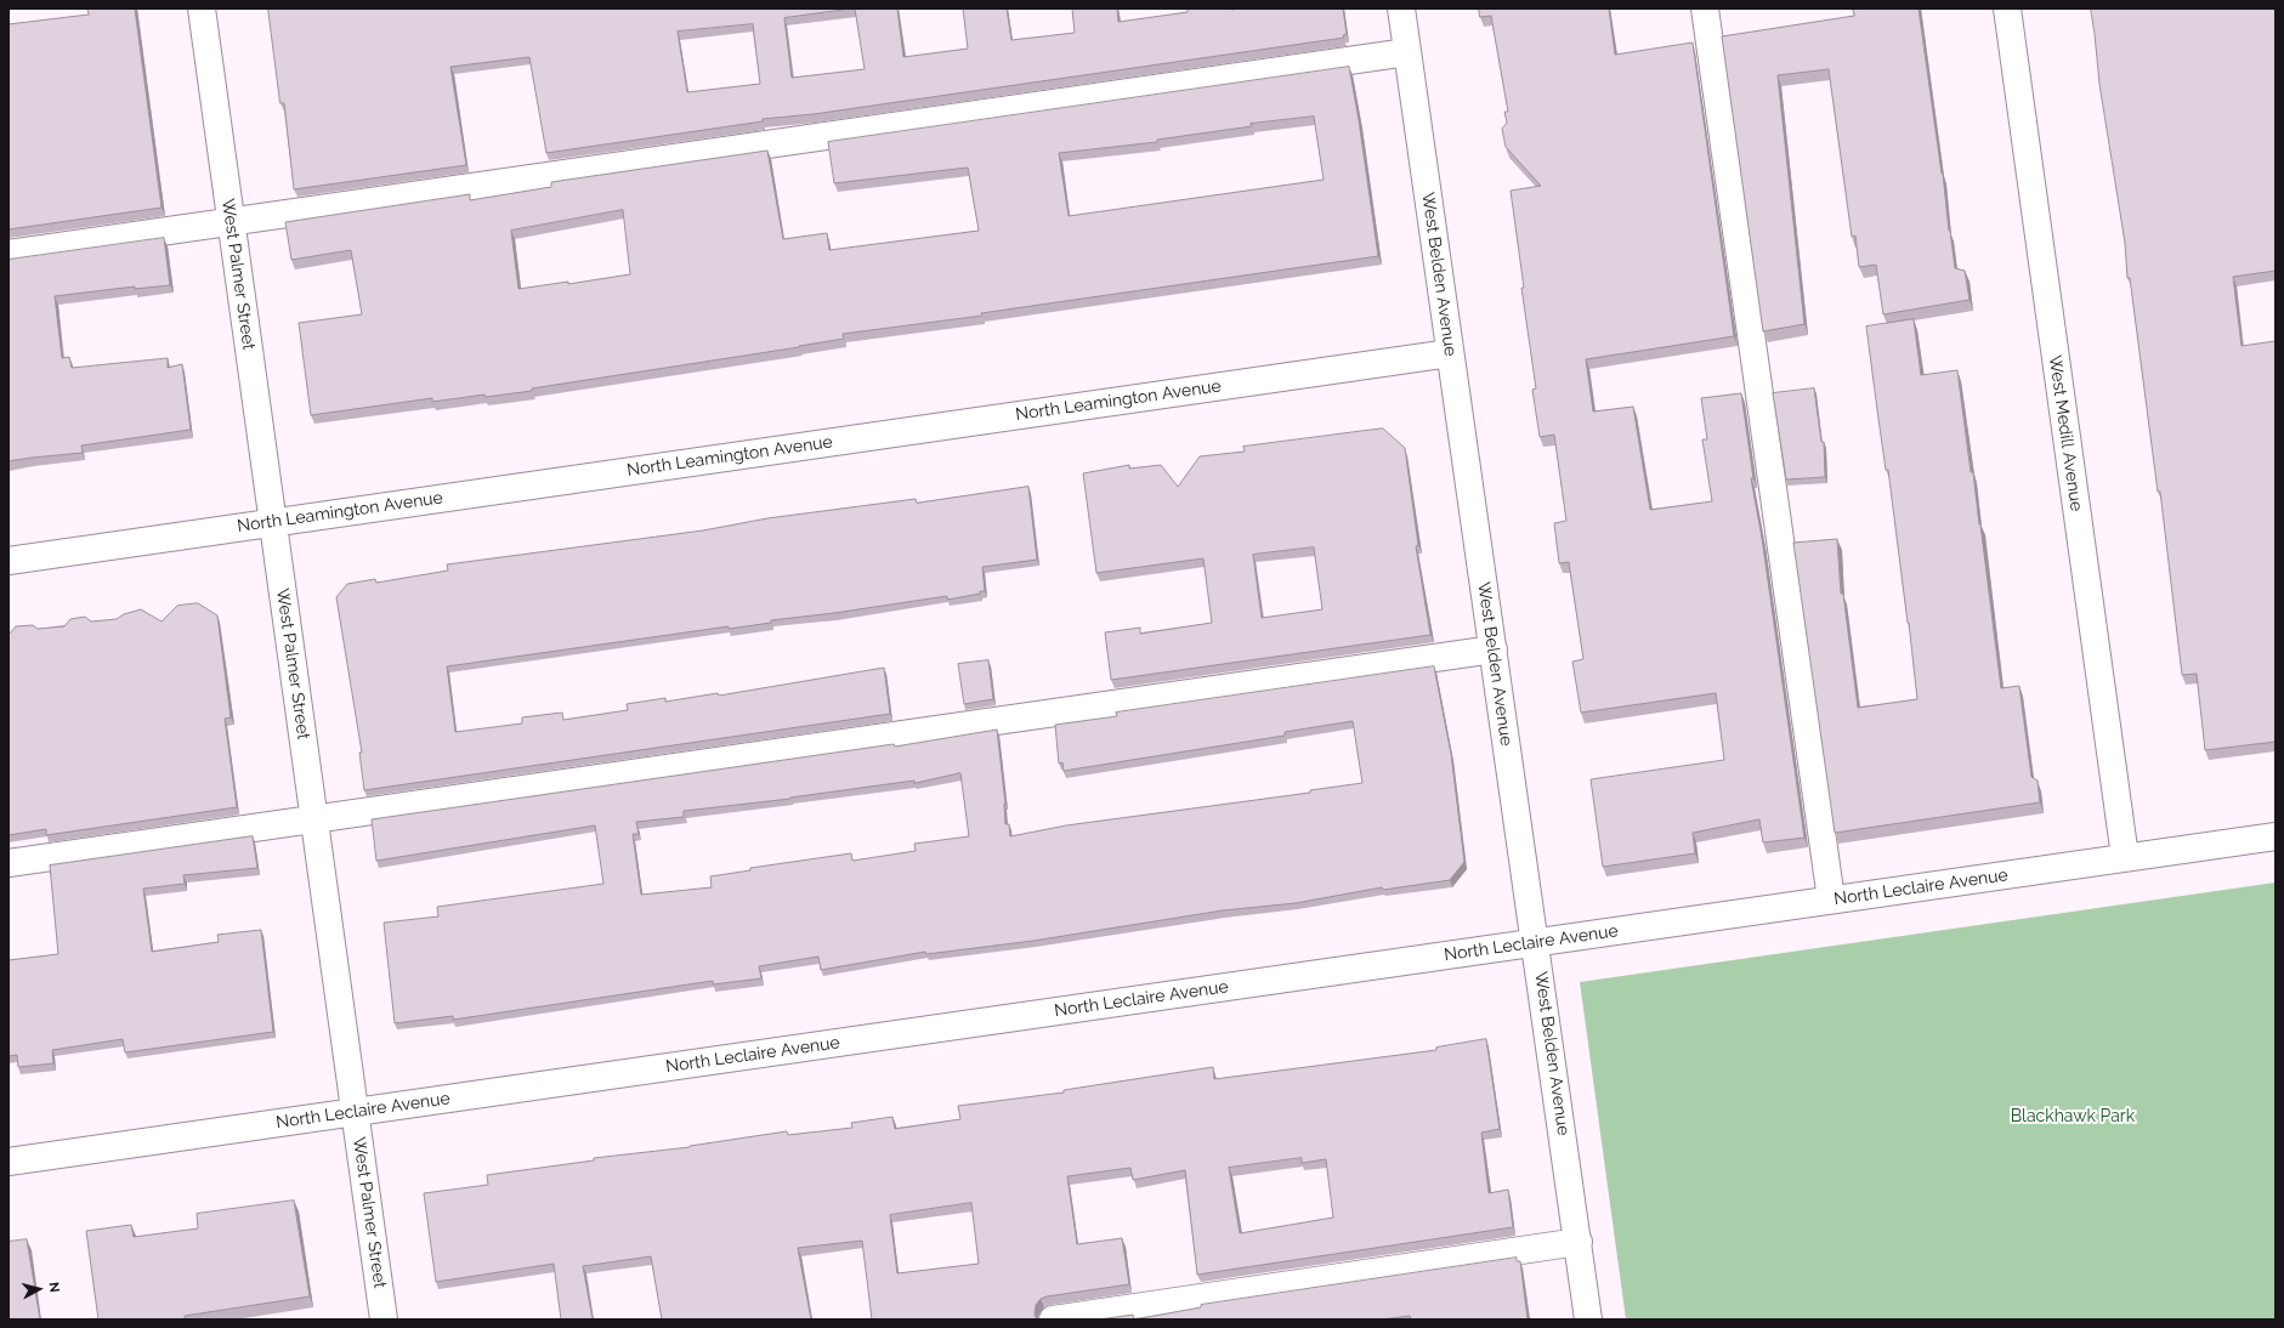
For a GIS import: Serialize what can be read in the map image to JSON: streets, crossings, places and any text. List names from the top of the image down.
{
  "streets": {
    "street": [
      "West Palmer Street",
      "West Belden Avenue",
      "North Leamington Avenue",
      "West Medill Avenue",
      "North Leclaire Avenue"
    ]
  },
  "crossings": [
    ["West Palmer Street", "North Leamington Avenue"],
    ["West Palmer Street", "North Leclaire Avenue"],
    ["West Belden Avenue", "North Leamington Avenue"],
    ["West Belden Avenue", "North Leclaire Avenue"],
    ["West Medill Avenue", "North Leclaire Avenue"]
  ],
  "parks": ["Blackhawk Park"],
  "north": "right"
}
